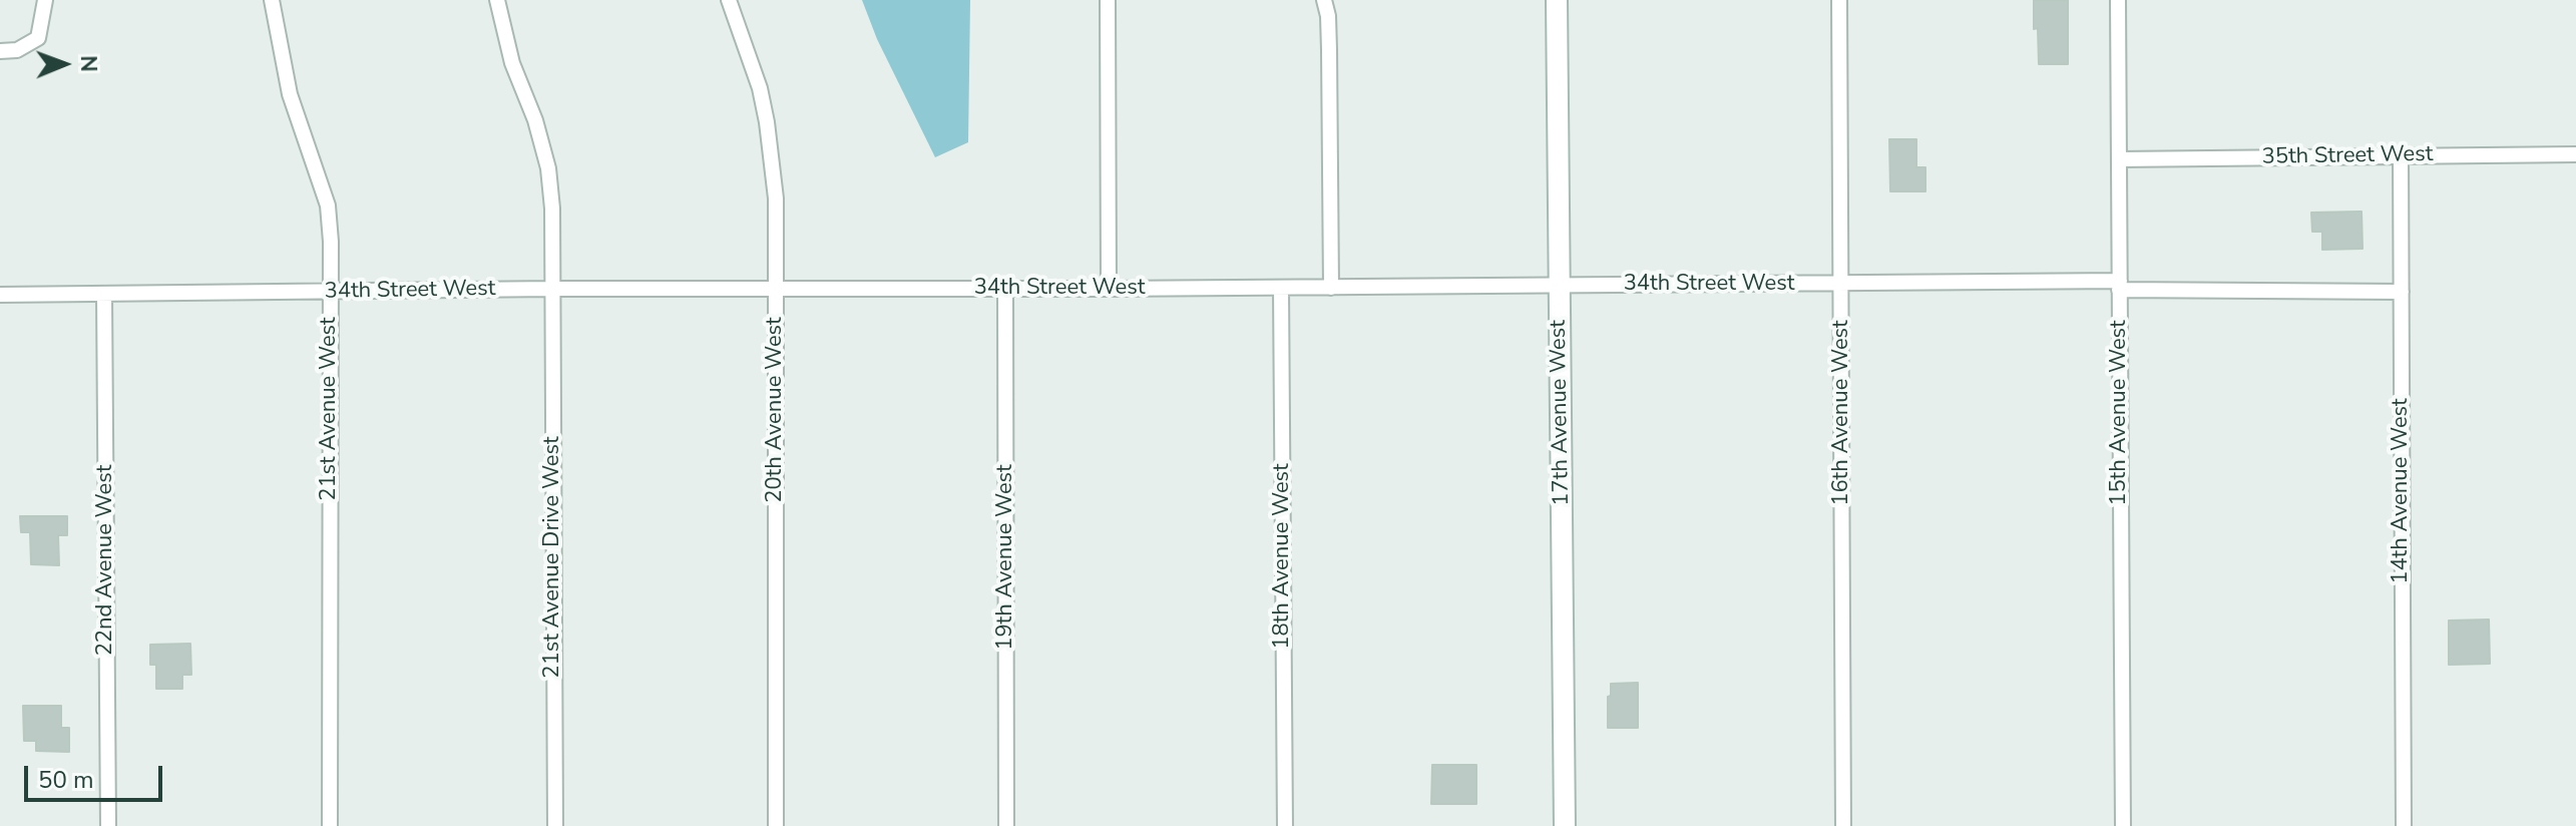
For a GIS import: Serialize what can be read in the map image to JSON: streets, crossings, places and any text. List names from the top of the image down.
{
  "streets": {
    "street": [
      "35th Street West",
      "34th Street West",
      "21st Avenue West",
      "20th Avenue West",
      "17th Avenue West",
      "16th Avenue West",
      "15th Avenue West",
      "14th Avenue West",
      "18th Avenue West",
      "21st Avenue Drive West",
      "19th Avenue West",
      "22nd Avenue West"
    ]
  },
  "crossings": [
    ["35th Street West", "15th Avenue West"],
    ["35th Street West", "14th Avenue West"],
    ["34th Street West", "21st Avenue West"],
    ["34th Street West", "20th Avenue West"],
    ["34th Street West", "17th Avenue West"],
    ["34th Street West", "16th Avenue West"],
    ["34th Street West", "15th Avenue West"],
    ["34th Street West", "14th Avenue West"],
    ["34th Street West", "18th Avenue West"],
    ["34th Street West", "21st Avenue Drive West"],
    ["34th Street West", "19th Avenue West"],
    ["34th Street West", "22nd Avenue West"]
  ],
  "scale_bar": "50 m",
  "north": "right"
}
